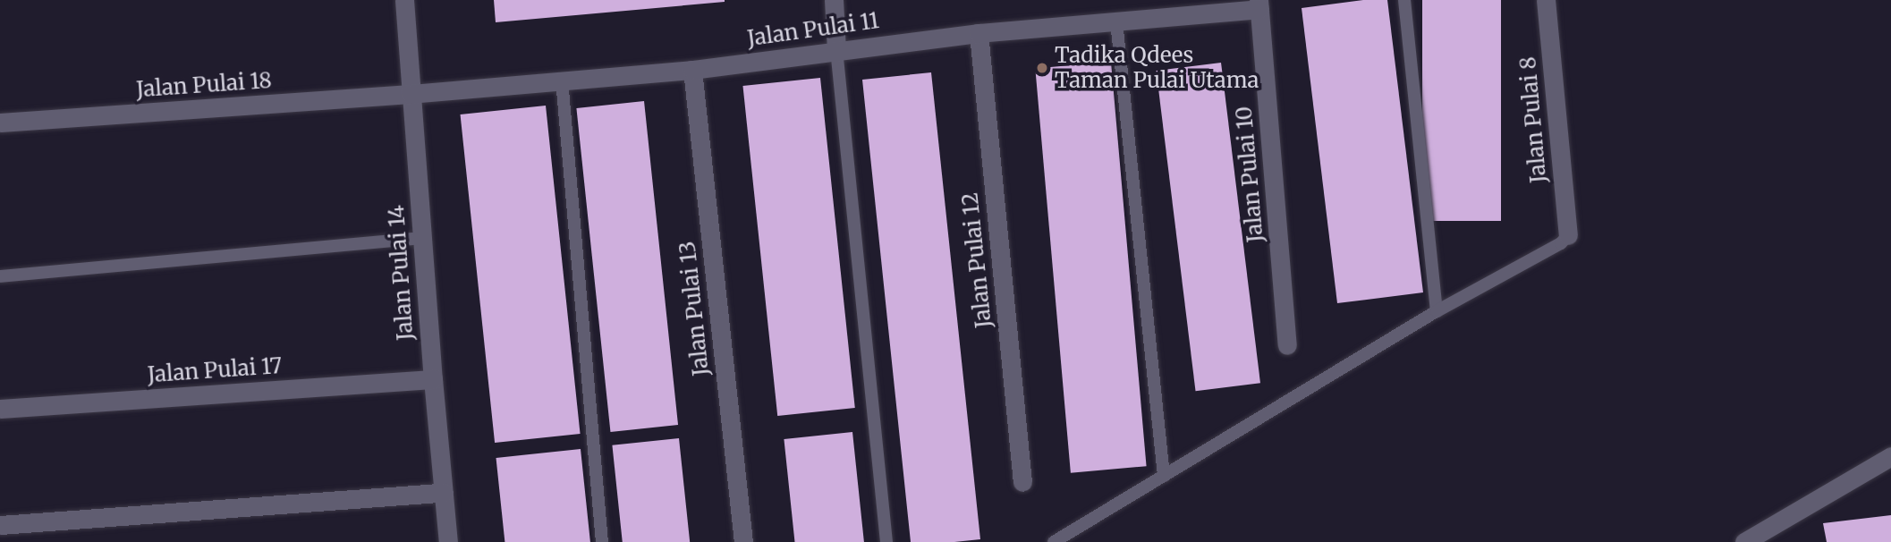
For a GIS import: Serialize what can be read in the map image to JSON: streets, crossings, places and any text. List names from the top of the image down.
{
  "streets": {
    "street": [
      "Jalan Pulai 11",
      "Jalan Pulai 18",
      "Jalan Pulai 8",
      "Jalan Pulai 10",
      "Jalan Pulai 12",
      "Jalan Pulai 14",
      "Jalan Pulai 13",
      "Jalan Pulai 17"
    ]
  },
  "crossings": [
    ["Jalan Pulai 11", "Jalan Pulai 18"],
    ["Jalan Pulai 11", "Jalan Pulai 10"],
    ["Jalan Pulai 11", "Jalan Pulai 12"],
    ["Jalan Pulai 11", "Jalan Pulai 14"],
    ["Jalan Pulai 11", "Jalan Pulai 13"],
    ["Jalan Pulai 18", "Jalan Pulai 14"],
    ["Jalan Pulai 14", "Jalan Pulai 17"]
  ],
  "places": ["Tadika Qdees Taman Pulai Utama"]
}
